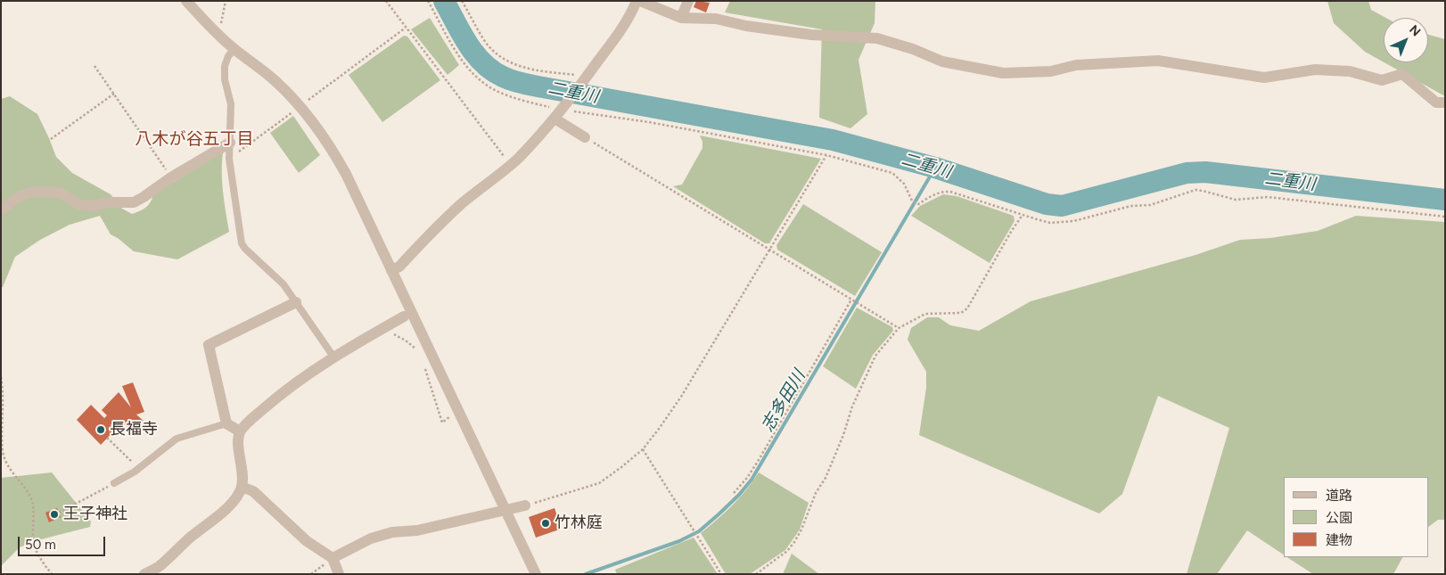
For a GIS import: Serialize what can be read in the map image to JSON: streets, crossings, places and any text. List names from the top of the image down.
{
  "districts": ["八木が谷五丁目"],
  "water": ["二重川", "志多田川"],
  "places": ["長福寺", "王子神社", "竹林庭"],
  "legend": ["道路", "公園", "建物"],
  "scale_bar": "50 m",
  "north": "top right"
}
